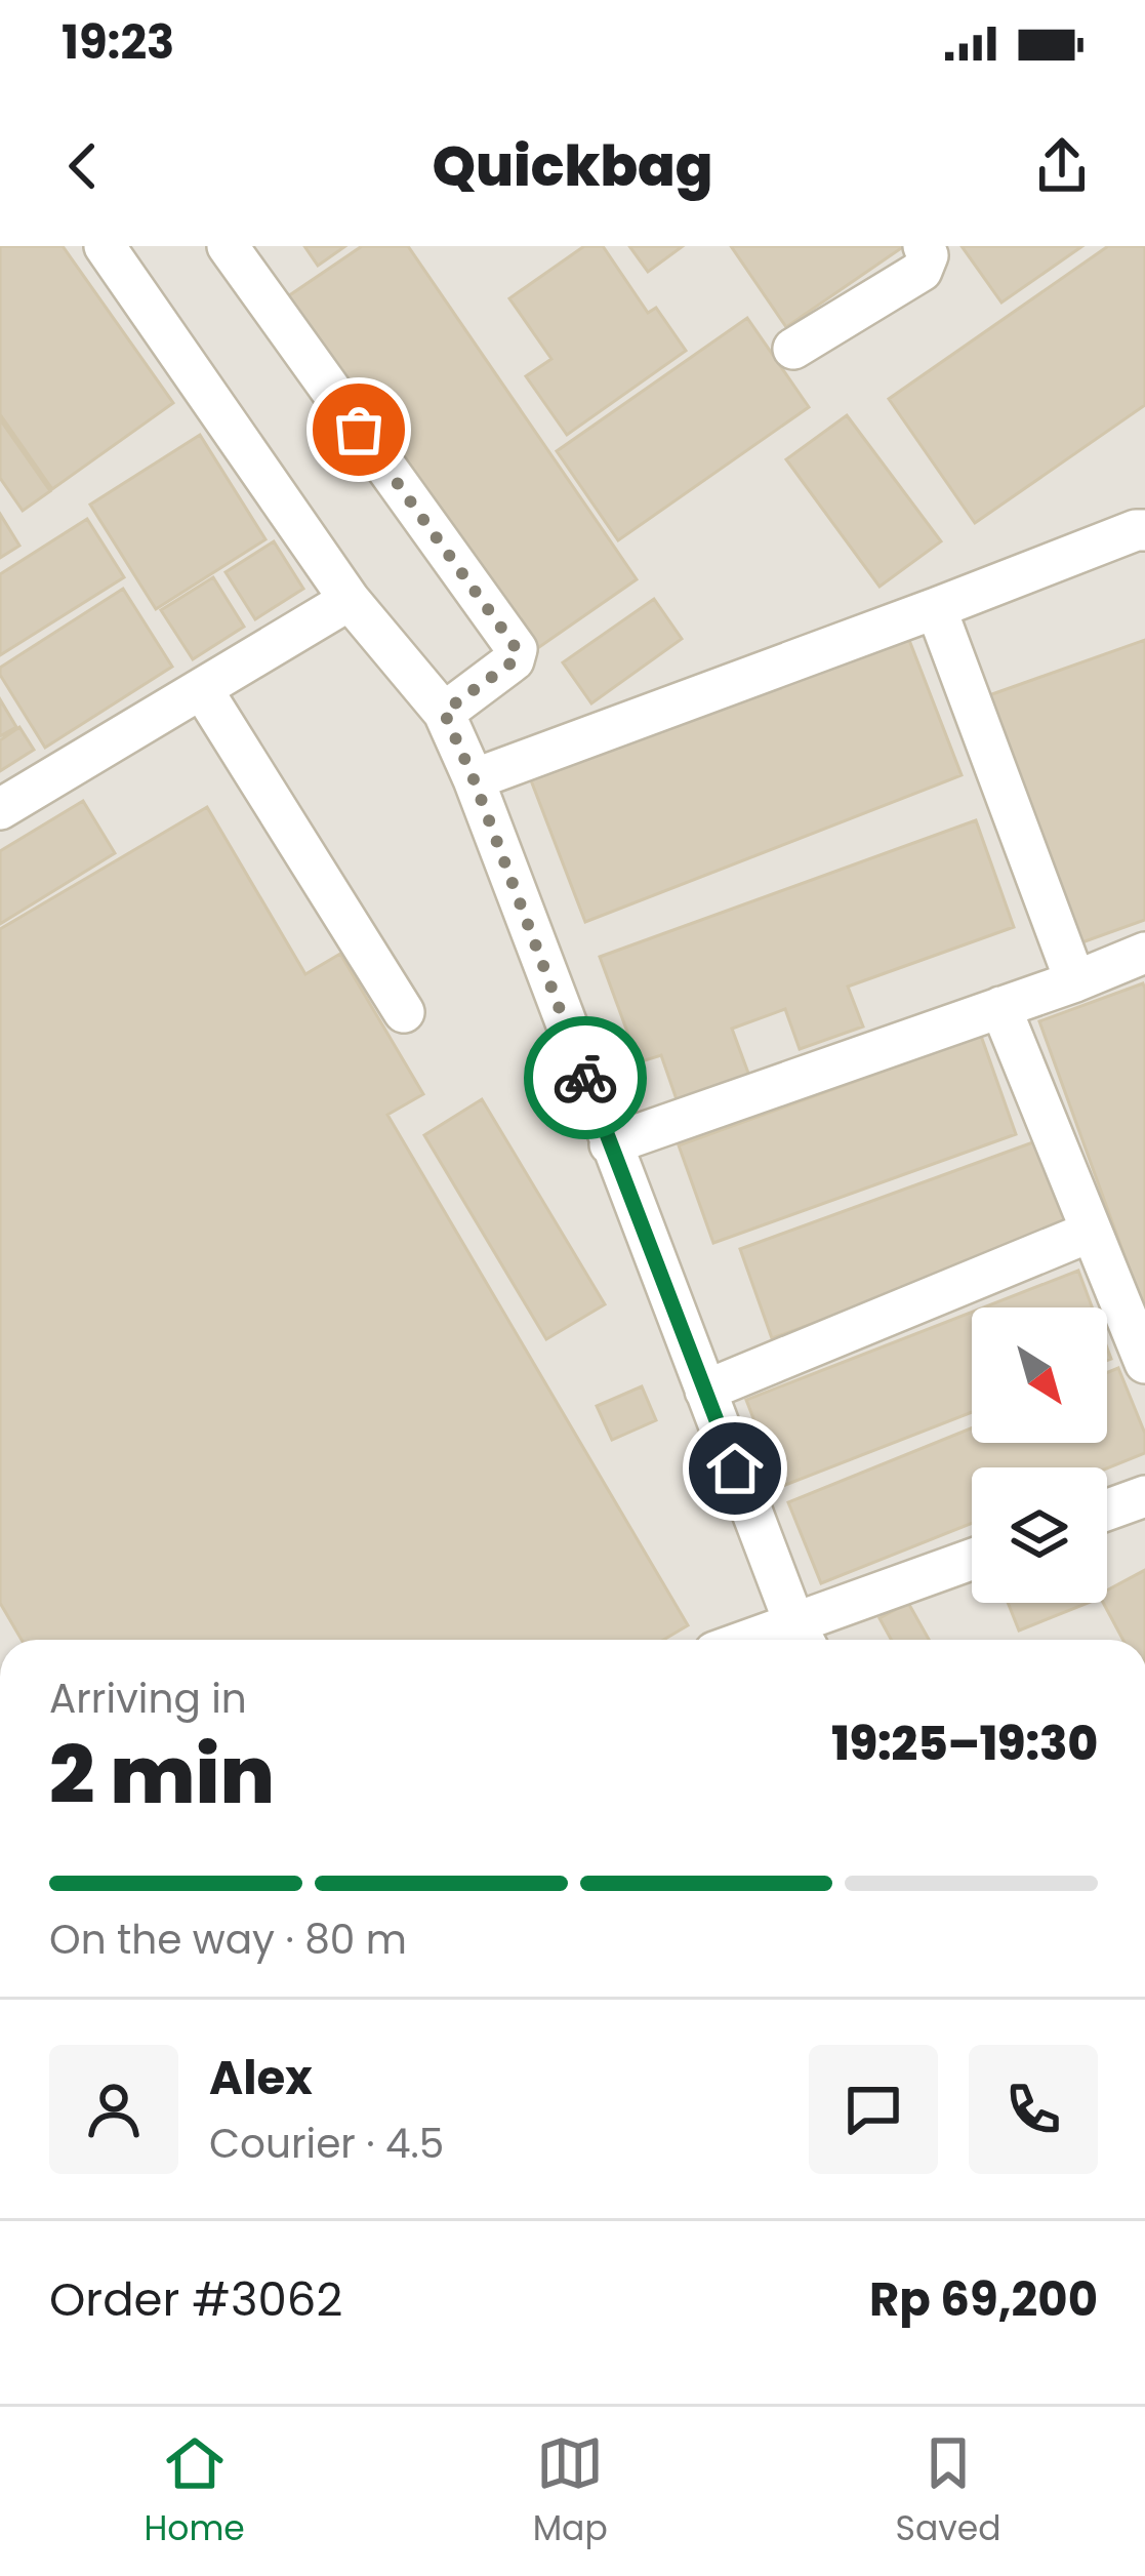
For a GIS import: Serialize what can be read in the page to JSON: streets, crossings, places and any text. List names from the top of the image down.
{
  "north": "bottom right",
  "page": {
    "status": "19:23",
    "header": "Quickbag",
    "heading": ["2 min", "Arriving in", "19:25–19:30"],
    "panel": [
      "Alex",
      "Courier · 4.5",
      "Order #3062",
      "Rp 69,200"
    ],
    "bar": "On the way · 80 m",
    "tabs": ["Home", "Map", "Saved"]
  }
}
